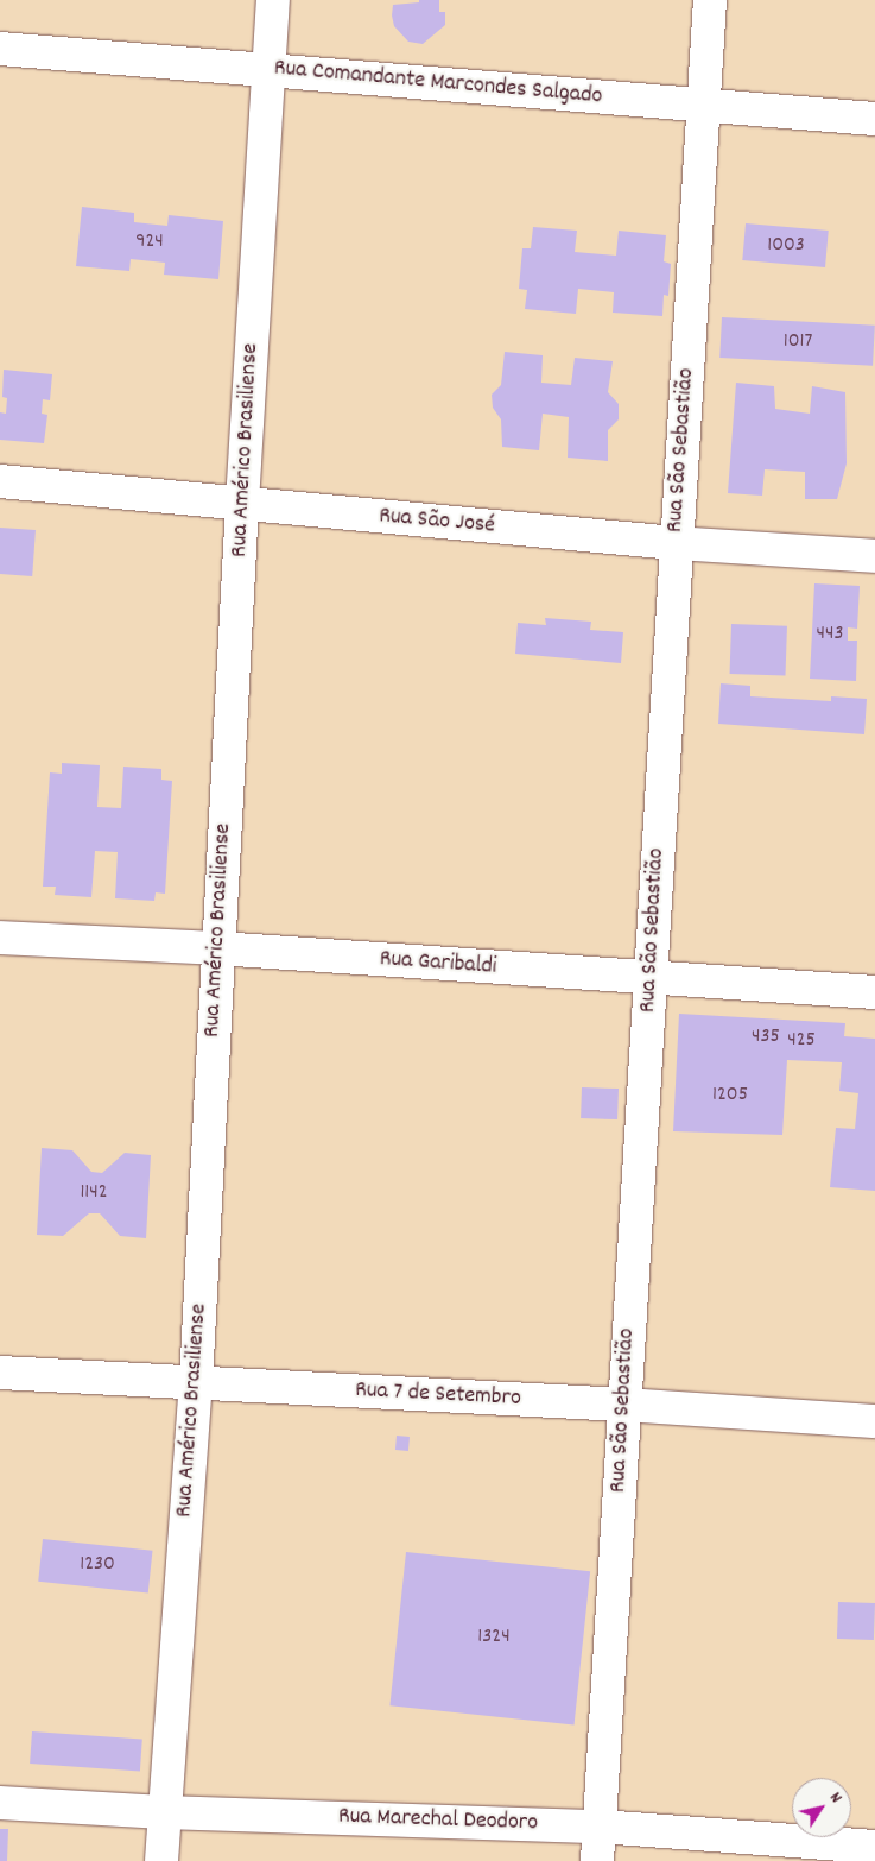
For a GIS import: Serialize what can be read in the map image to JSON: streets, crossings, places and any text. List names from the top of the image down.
{
  "streets": {
    "street": [
      "Rua Comandante Marcondes Salgado",
      "Rua Américo Brasiliense",
      "Rua São Sebastião",
      "Rua São José",
      "Rua Garibaldi",
      "Rua 7 de Setembro",
      "Rua Marechal Deodoro"
    ]
  },
  "crossings": [
    ["Rua Comandante Marcondes Salgado", "Rua Américo Brasiliense"],
    ["Rua Comandante Marcondes Salgado", "Rua São Sebastião"],
    ["Rua Américo Brasiliense", "Rua São José"],
    ["Rua Américo Brasiliense", "Rua Garibaldi"],
    ["Rua Américo Brasiliense", "Rua 7 de Setembro"],
    ["Rua Américo Brasiliense", "Rua Marechal Deodoro"],
    ["Rua São Sebastião", "Rua São José"],
    ["Rua São Sebastião", "Rua Garibaldi"],
    ["Rua São Sebastião", "Rua 7 de Setembro"],
    ["Rua São Sebastião", "Rua Marechal Deodoro"]
  ],
  "house_numbers": [
    "924",
    "1003",
    "1017",
    "443",
    "435",
    "425",
    "1205",
    "1142",
    "1230",
    "1324"
  ],
  "north": "top right"
}
